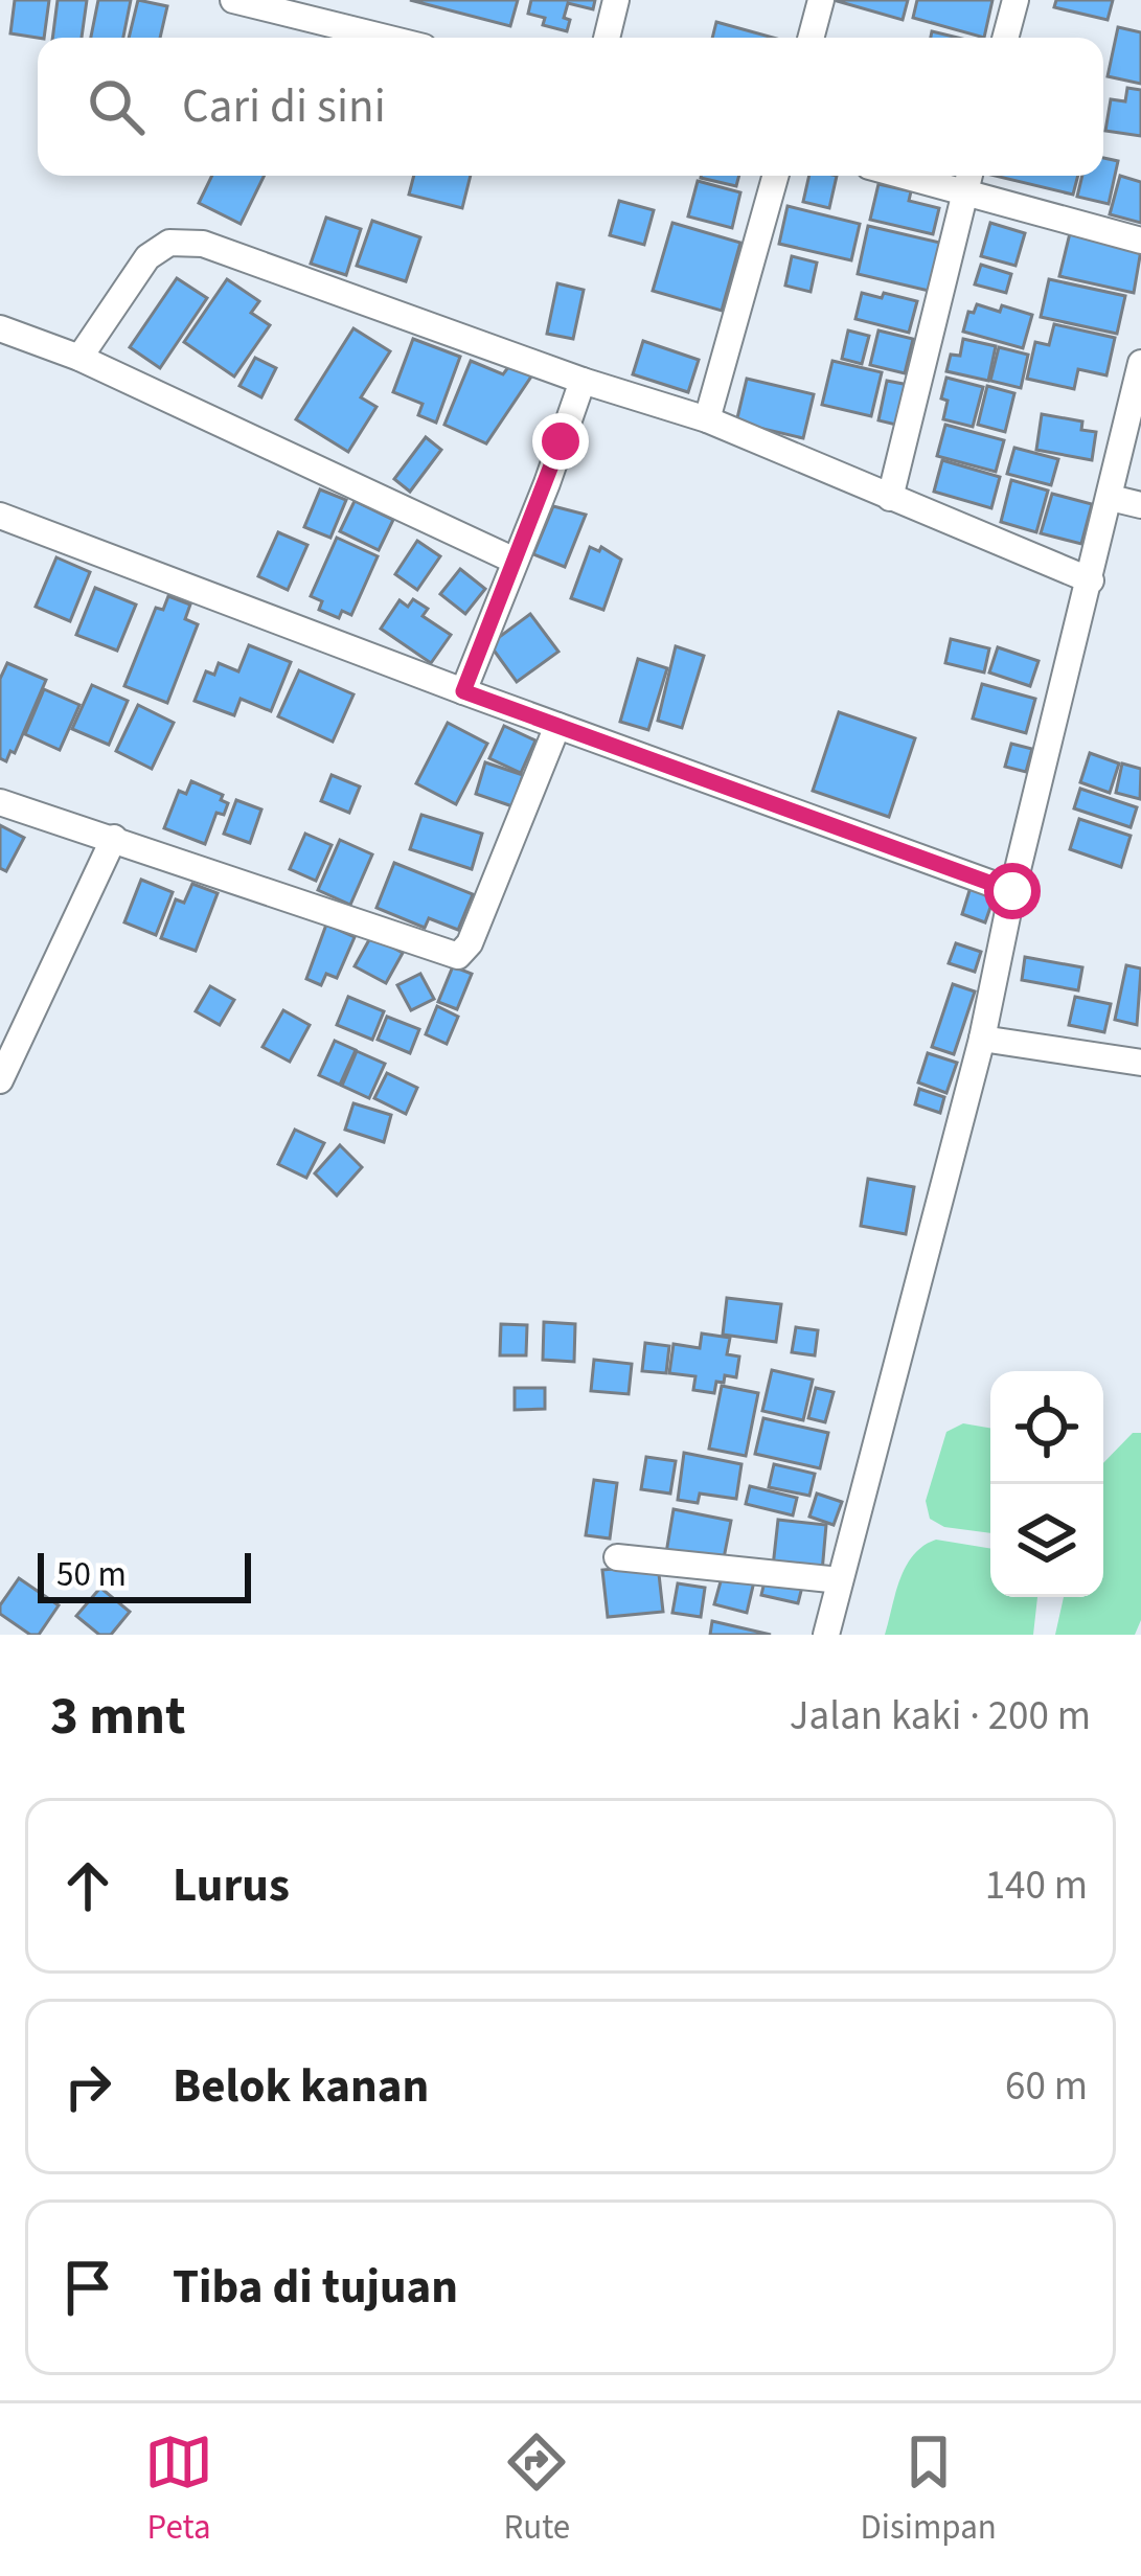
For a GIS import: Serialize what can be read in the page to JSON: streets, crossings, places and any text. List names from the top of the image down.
{
  "scale_bar": "50 m",
  "page": {
    "search": "Cari di sini",
    "scale": "50 m",
    "heading": ["3 mnt", "Jalan kaki · 200 m"],
    "list": [
      ["Lurus", "140 m"],
      ["Belok kanan", "60 m"],
      "Tiba di tujuan"
    ],
    "nav": ["Peta", "Rute", "Disimpan"]
  }
}
